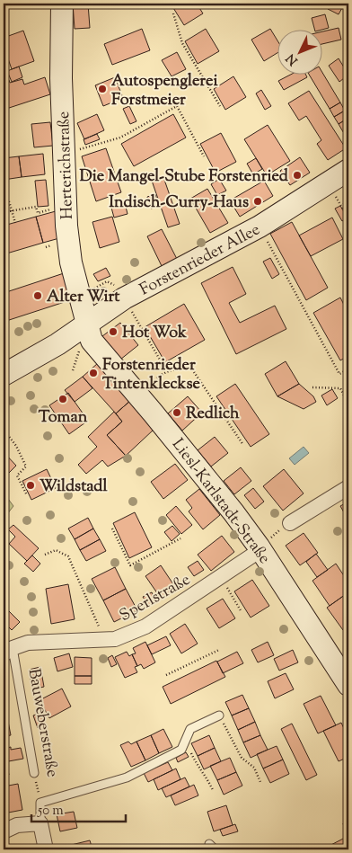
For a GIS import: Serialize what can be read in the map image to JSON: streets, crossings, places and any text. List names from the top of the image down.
{
  "streets": {
    "main road": ["Herterichstraße", "Forstenrieder Allee", "Liesl-Karlstadt-Straße"],
    "street": ["Sperlstraße"],
    "lane": ["Bauweberstraße"]
  },
  "crossings": [
    ["Herterichstraße", "Forstenrieder Allee"],
    ["Herterichstraße", "Liesl-Karlstadt-Straße"],
    ["Forstenrieder Allee", "Liesl-Karlstadt-Straße"],
    ["Liesl-Karlstadt-Straße", "Sperlstraße"],
    ["Sperlstraße", "Bauweberstraße"]
  ],
  "places": [
    "Autospenglerei Forstmeier",
    "Die Mangel-Stube Forstenried",
    "Indisch-Curry-Haus",
    "Alter Wirt",
    "Hot Wok",
    "Forstenrieder Tintenkleckse",
    "Toman",
    "Redlich",
    "Wildstadl"
  ],
  "scale_bar": "50 m",
  "north": "bottom left"
}
